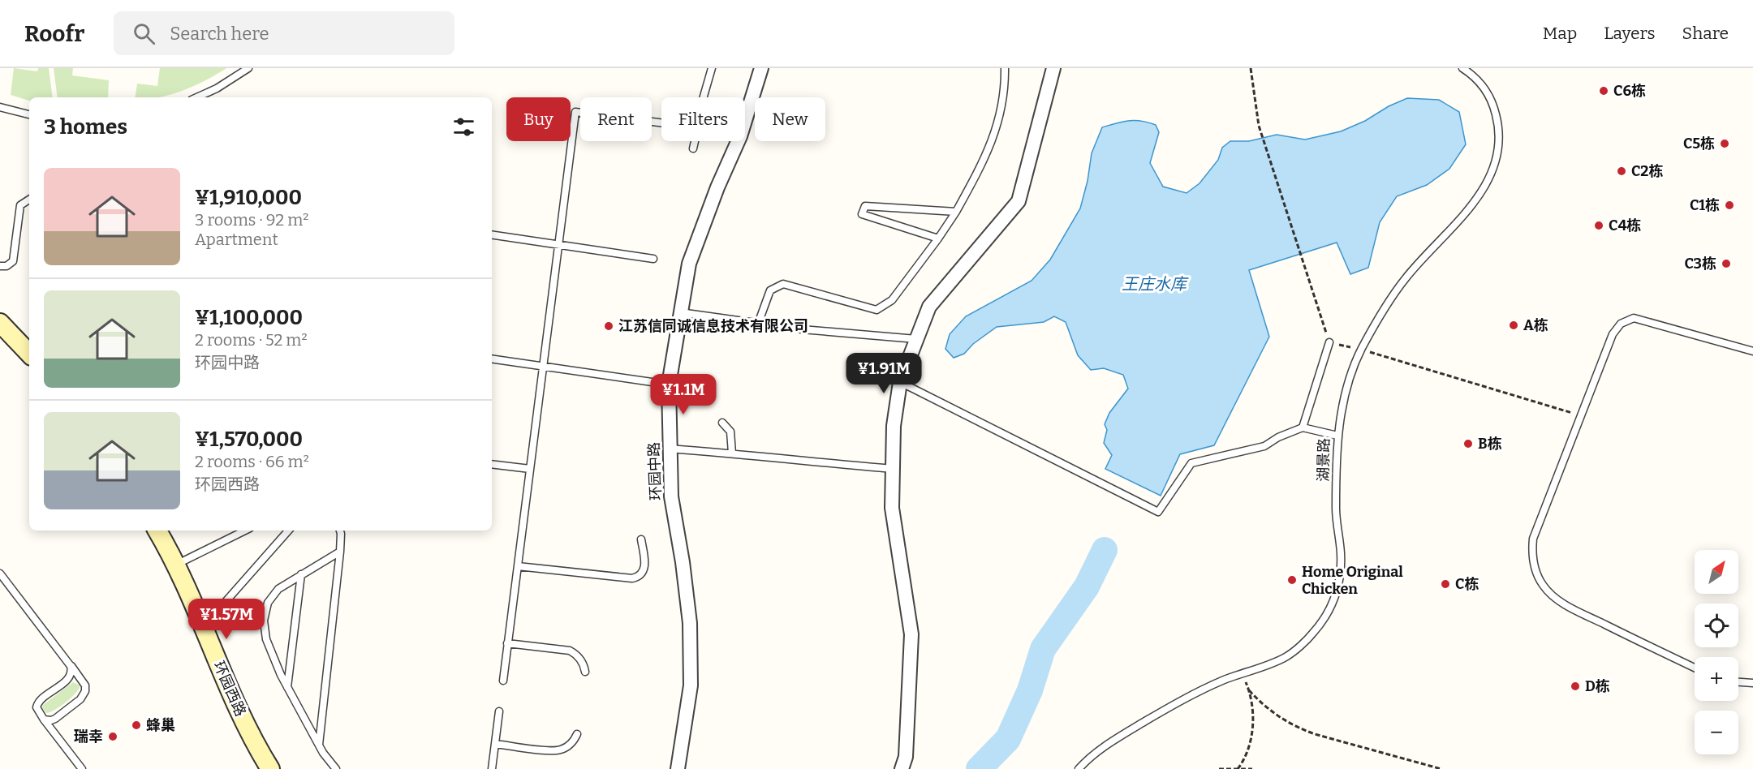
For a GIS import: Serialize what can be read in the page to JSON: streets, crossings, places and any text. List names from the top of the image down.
{
  "streets": {
    "street": ["环园中路", "环园西路"],
    "lane": ["湖景路"]
  },
  "water": ["王庄水库"],
  "places": [
    "C6栋",
    "C5栋",
    "C2栋",
    "C1栋",
    "C4栋",
    "C3栋",
    "A栋",
    "江苏信同诚信息技术有限公司",
    "B栋",
    "Home Original Chicken",
    "C栋",
    "D栋",
    "蜂巢",
    "瑞幸"
  ],
  "north": "top right",
  "page": {
    "header": "Roofr",
    "search": "Search here",
    "nav": ["Map", "Layers", "Share"],
    "chip": [
      "Buy",
      "Rent",
      "Filters",
      "New"
    ],
    "heading": "3 homes",
    "list": [
      {
        "name": "¥1,910,000",
        "note": "3 rooms · 92 m² · Apartment"
      },
      {
        "name": "¥1,100,000",
        "note": "2 rooms · 52 m² · 环园中路"
      },
      {
        "name": "¥1,570,000",
        "note": "2 rooms · 66 m² · 环园西路"
      }
    ],
    "price": ["¥1.91M", "¥1.1M", "¥1.57M"],
    "map_buttons": ["+", "−"]
  }
}
